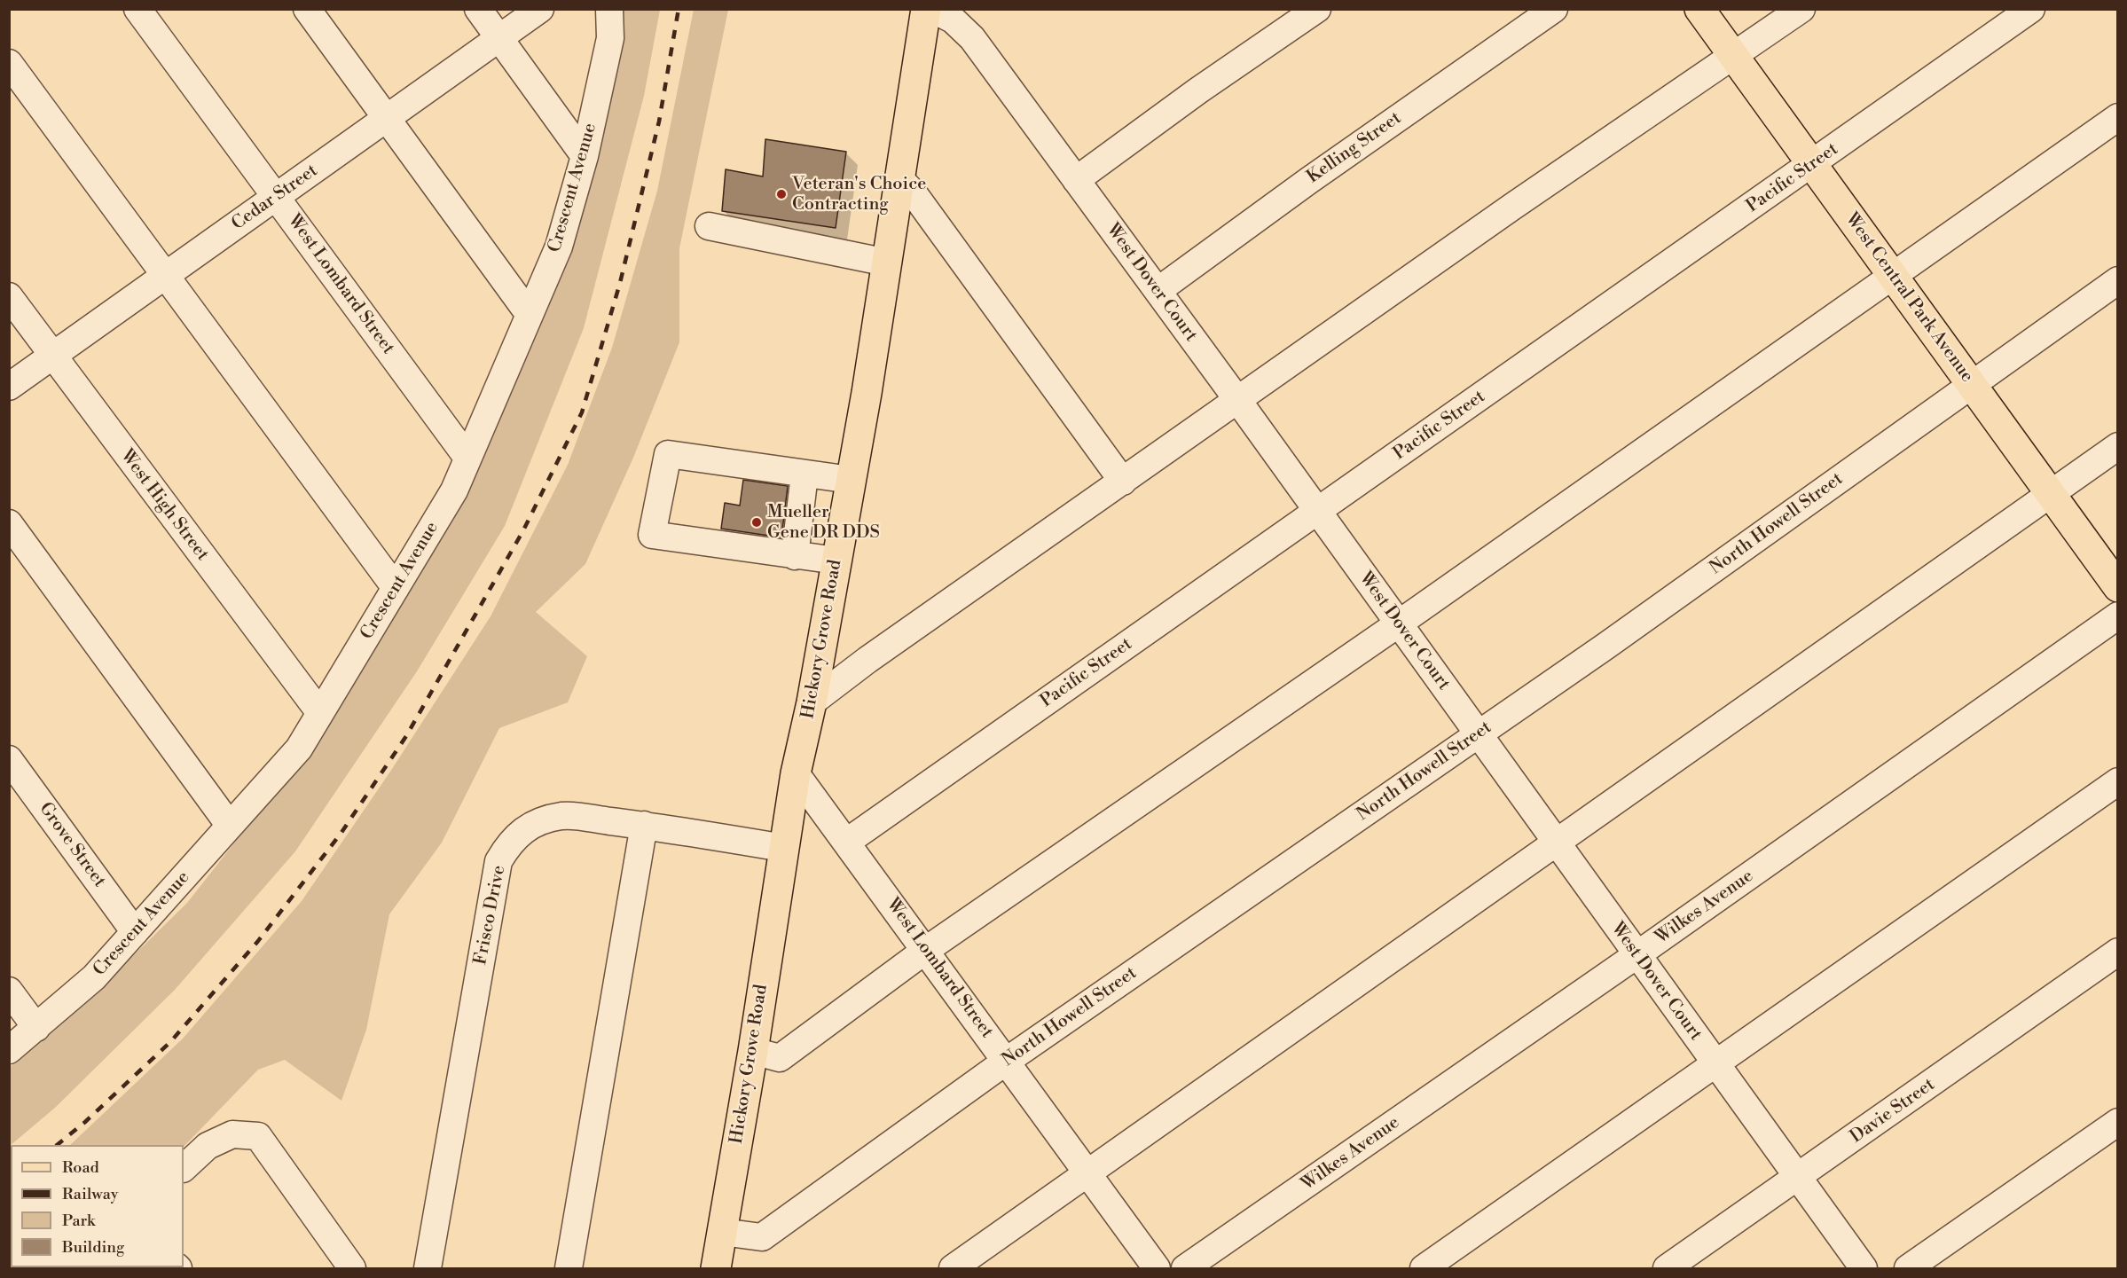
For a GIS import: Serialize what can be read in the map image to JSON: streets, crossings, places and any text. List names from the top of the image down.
{
  "streets": {
    "main road": ["West Central Park Avenue", "Hickory Grove Road"],
    "street": [
      "Kelling Street",
      "Pacific Street",
      "Crescent Avenue",
      "Cedar Street",
      "West Dover Court",
      "West Lombard Street",
      "West High Street",
      "North Howell Street",
      "Grove Street",
      "Wilkes Avenue",
      "Frisco Drive",
      "Davie Street"
    ]
  },
  "crossings": [
    ["Kelling Street", "West Dover Court"],
    ["Pacific Street", "West Dover Court"],
    ["Pacific Street", "West Lombard Street"],
    ["Pacific Street", "West Central Park Avenue"],
    ["Crescent Avenue", "West Lombard Street"],
    ["Crescent Avenue", "West High Street"],
    ["Crescent Avenue", "Grove Street"],
    ["Cedar Street", "West Lombard Street"],
    ["Cedar Street", "West High Street"],
    ["West Dover Court", "North Howell Street"],
    ["West Dover Court", "Wilkes Avenue"],
    ["West Dover Court", "Davie Street"],
    ["West Lombard Street", "North Howell Street"],
    ["West Lombard Street", "Hickory Grove Road"],
    ["West Central Park Avenue", "North Howell Street"],
    ["North Howell Street", "Hickory Grove Road"],
    ["Hickory Grove Road", "Frisco Drive"]
  ],
  "places": ["Veteran's Choice Contracting", "Mueller Gene DR DDS"],
  "legend": [
    "Road",
    "Railway",
    "Park",
    "Building"
  ]
}
